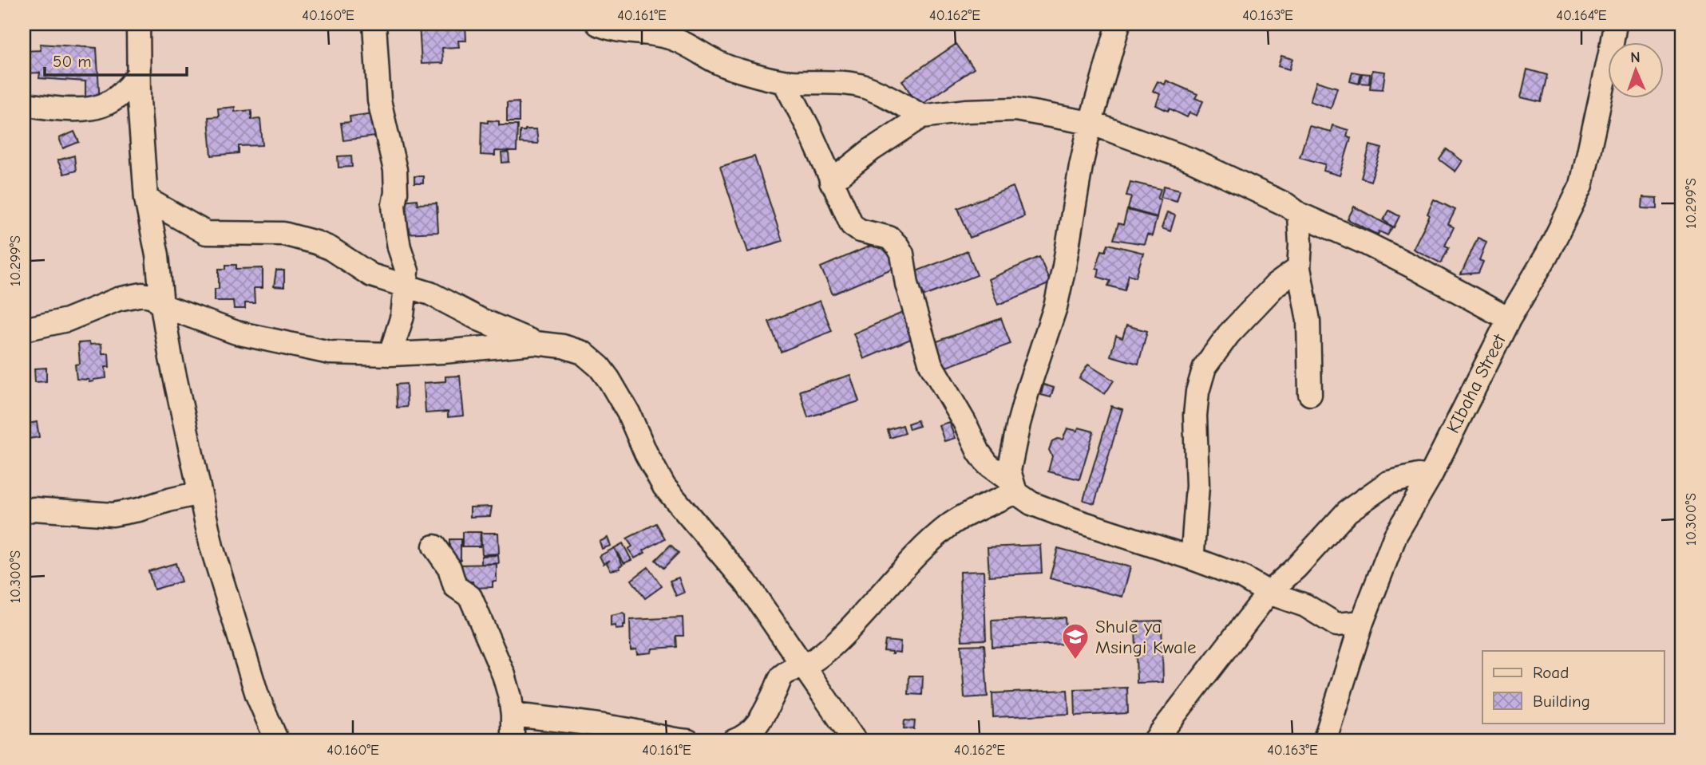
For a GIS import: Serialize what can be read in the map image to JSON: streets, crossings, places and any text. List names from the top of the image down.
{
  "streets": {
    "street": ["KIbaha Street"]
  },
  "places": {
    "school or university": ["Shule ya Msingi Kwale"]
  },
  "legend": ["Road", "Building"],
  "scale_bar": "50 m",
  "north": "top",
  "coordinates": [
    "40.160°E",
    "40.161°E",
    "40.162°E",
    "40.163°E",
    "40.164°E",
    "10.299°S",
    "10.300°S"
  ]
}
